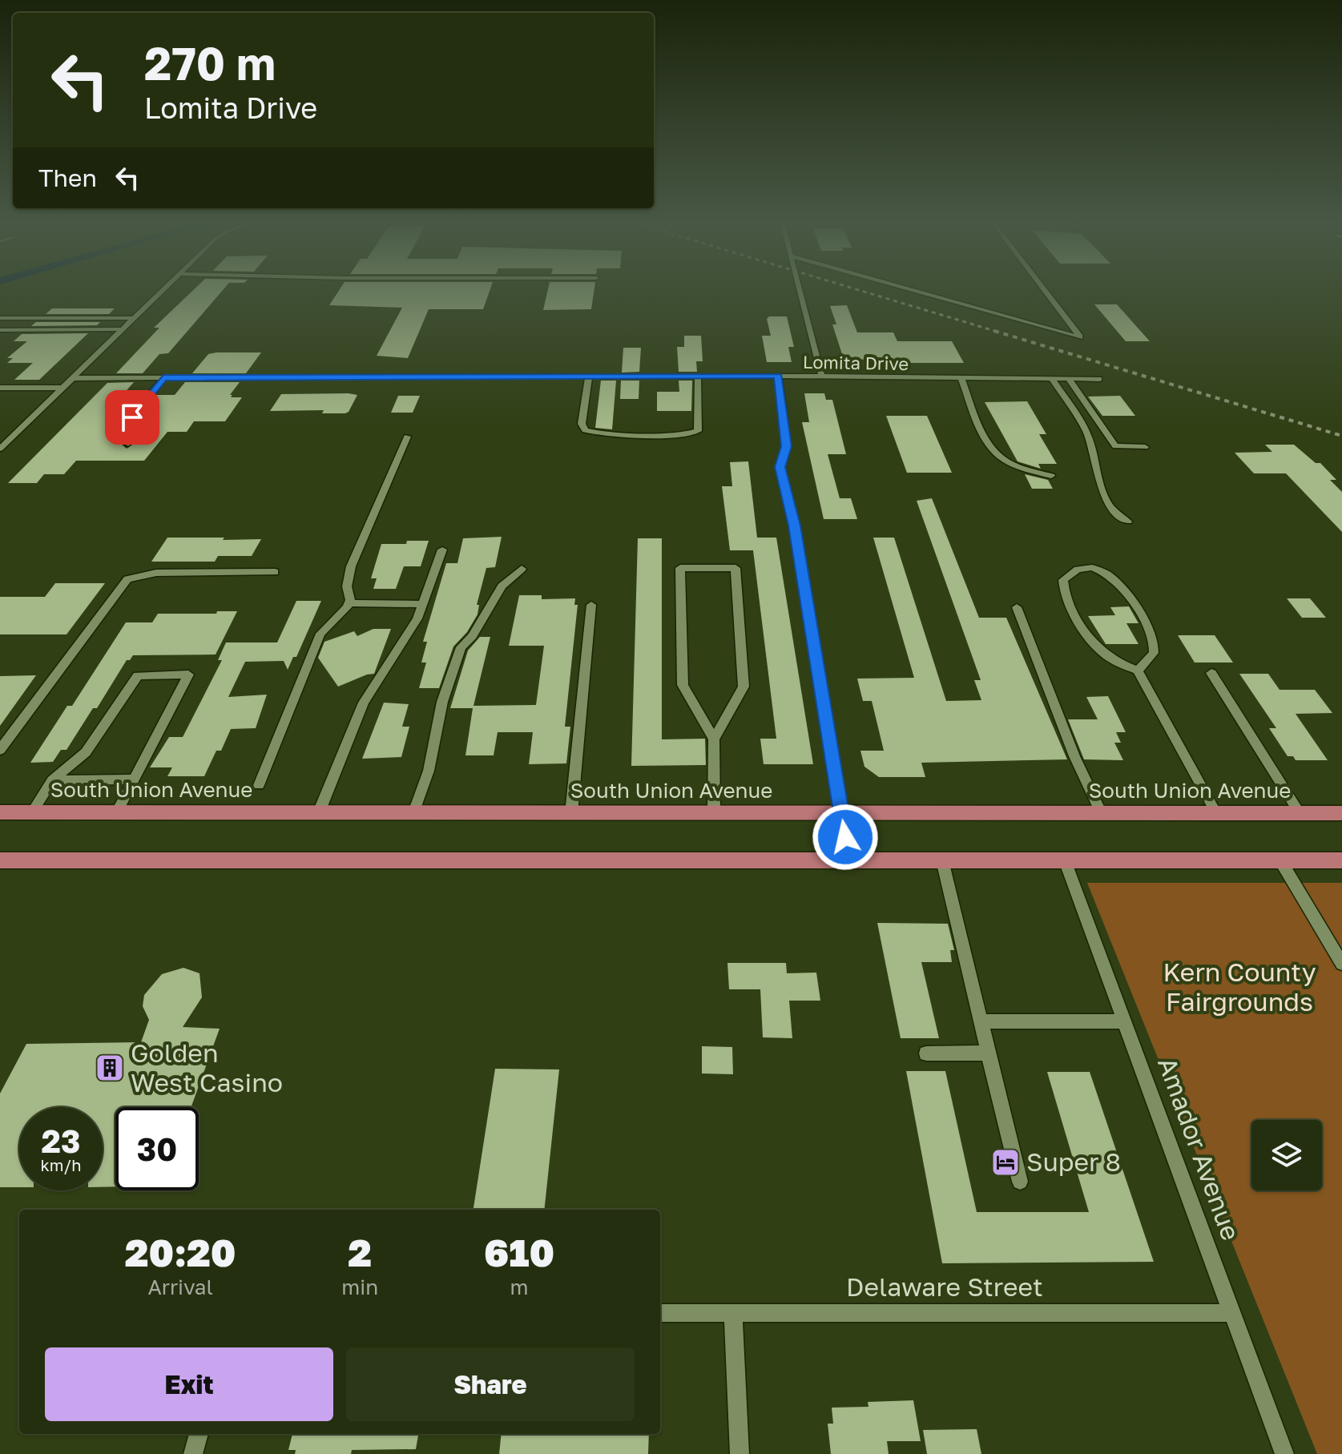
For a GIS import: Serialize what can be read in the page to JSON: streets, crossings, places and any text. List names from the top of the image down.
{
  "streets": {
    "main road": ["South Union Avenue"],
    "street": ["Lomita Drive", "Amador Avenue", "Delaware Street"]
  },
  "crossings": [
    ["Amador Avenue", "Delaware Street"]
  ],
  "parks": ["Kern County Fairgrounds"],
  "places": {
    "building": ["Golden West Casino"],
    "hotel": ["Super 8"]
  },
  "page": {
    "turn": ["270 m", "Lomita Drive"],
    "then": "Then",
    "speed": "23 km/h",
    "limit": "30",
    "eta": [
      "20:20",
      "Arrival",
      "2",
      "min",
      "610",
      "m"
    ],
    "buttons": ["Exit", "Share"]
  }
}
